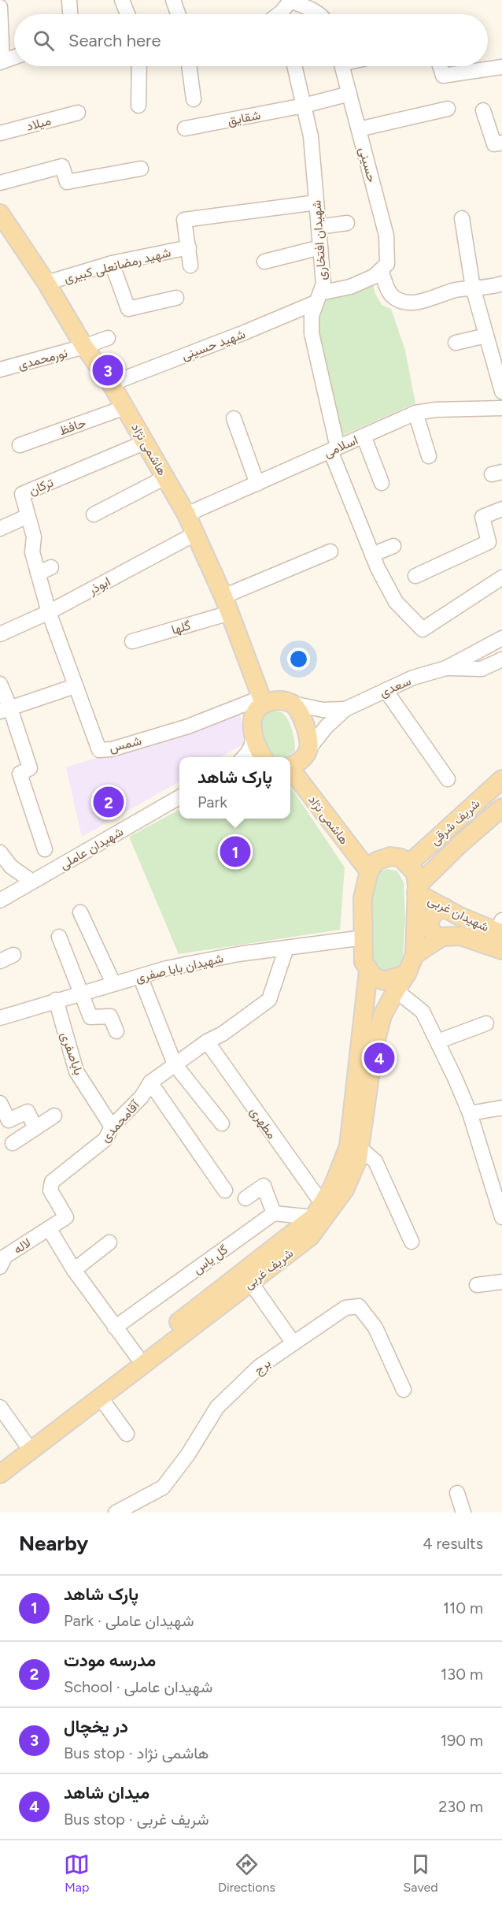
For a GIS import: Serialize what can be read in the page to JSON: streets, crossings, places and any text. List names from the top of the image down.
{
  "streets": {
    "main road": [
      "هاشمی نژاد",
      "شریف شرقی",
      "شهیدان غربی",
      "شریف غربی"
    ],
    "street": [
      "شقایق",
      "میلاد",
      "حسینی",
      "شهیدان افتخاری",
      "شهید رمضانعلی کبیری",
      "شهید حسینی",
      "نورمحمدی",
      "حافظ",
      "اسلامی",
      "ترکان",
      "ابوذر",
      "گلها",
      "سعدی",
      "شمس",
      "شهیدان عاملی",
      "شهیدان بابا صفری",
      "باباصفری",
      "آقامحمدی",
      "مطهری",
      "لاله",
      "گل یاس",
      "برج"
    ]
  },
  "crossings": [
    ["شقایق", "حسینی"],
    ["شقایق", "شهیدان افتخاری"],
    ["شهیدان افتخاری", "شهید حسینی"],
    ["شهیدان افتخاری", "اسلامی"],
    ["شهید رمضانعلی کبیری", "هاشمی نژاد"],
    ["شهید حسینی", "هاشمی نژاد"],
    ["نورمحمدی", "هاشمی نژاد"],
    ["حافظ", "هاشمی نژاد"],
    ["اسلامی", "هاشمی نژاد"],
    ["هاشمی نژاد", "ترکان"],
    ["هاشمی نژاد", "ابوذر"],
    ["هاشمی نژاد", "گلها"],
    ["هاشمی نژاد", "شمس"],
    ["هاشمی نژاد", "شریف غربی"],
    ["ترکان", "ابوذر"],
    ["ترکان", "شمس"],
    ["ابوذر", "شمس"],
    ["شریف شرقی", "شهیدان غربی"],
    ["شهیدان غربی", "شریف غربی"],
    ["شهیدان بابا صفری", "باباصفری"],
    ["شهیدان بابا صفری", "آقامحمدی"],
    ["شهیدان بابا صفری", "شریف غربی"],
    ["باباصفری", "آقامحمدی"],
    ["آقامحمدی", "مطهری"],
    ["آقامحمدی", "لاله"],
    ["مطهری", "شریف غربی"]
  ],
  "page": {
    "search": "Search here",
    "pins": [
      "3",
      "2",
      "1",
      "4"
    ],
    "popup": ["پارک شاهد", "Park"],
    "heading": ["Nearby", "4 results"],
    "list": [
      {
        "mark": "1",
        "name": "پارک شاهد",
        "note": "Park · شهیدان عاملی",
        "value": "110 m"
      },
      {
        "mark": "2",
        "name": "مدرسه مودت",
        "note": "School · شهیدان عاملی",
        "value": "130 m"
      },
      {
        "mark": "3",
        "name": "در یخچال",
        "note": "Bus stop · هاشمی نژاد",
        "value": "190 m"
      },
      {
        "mark": "4",
        "name": "میدان شاهد",
        "note": "Bus stop · شریف غربی",
        "value": "230 m"
      }
    ],
    "nav": ["Map", "Directions", "Saved"]
  }
}
